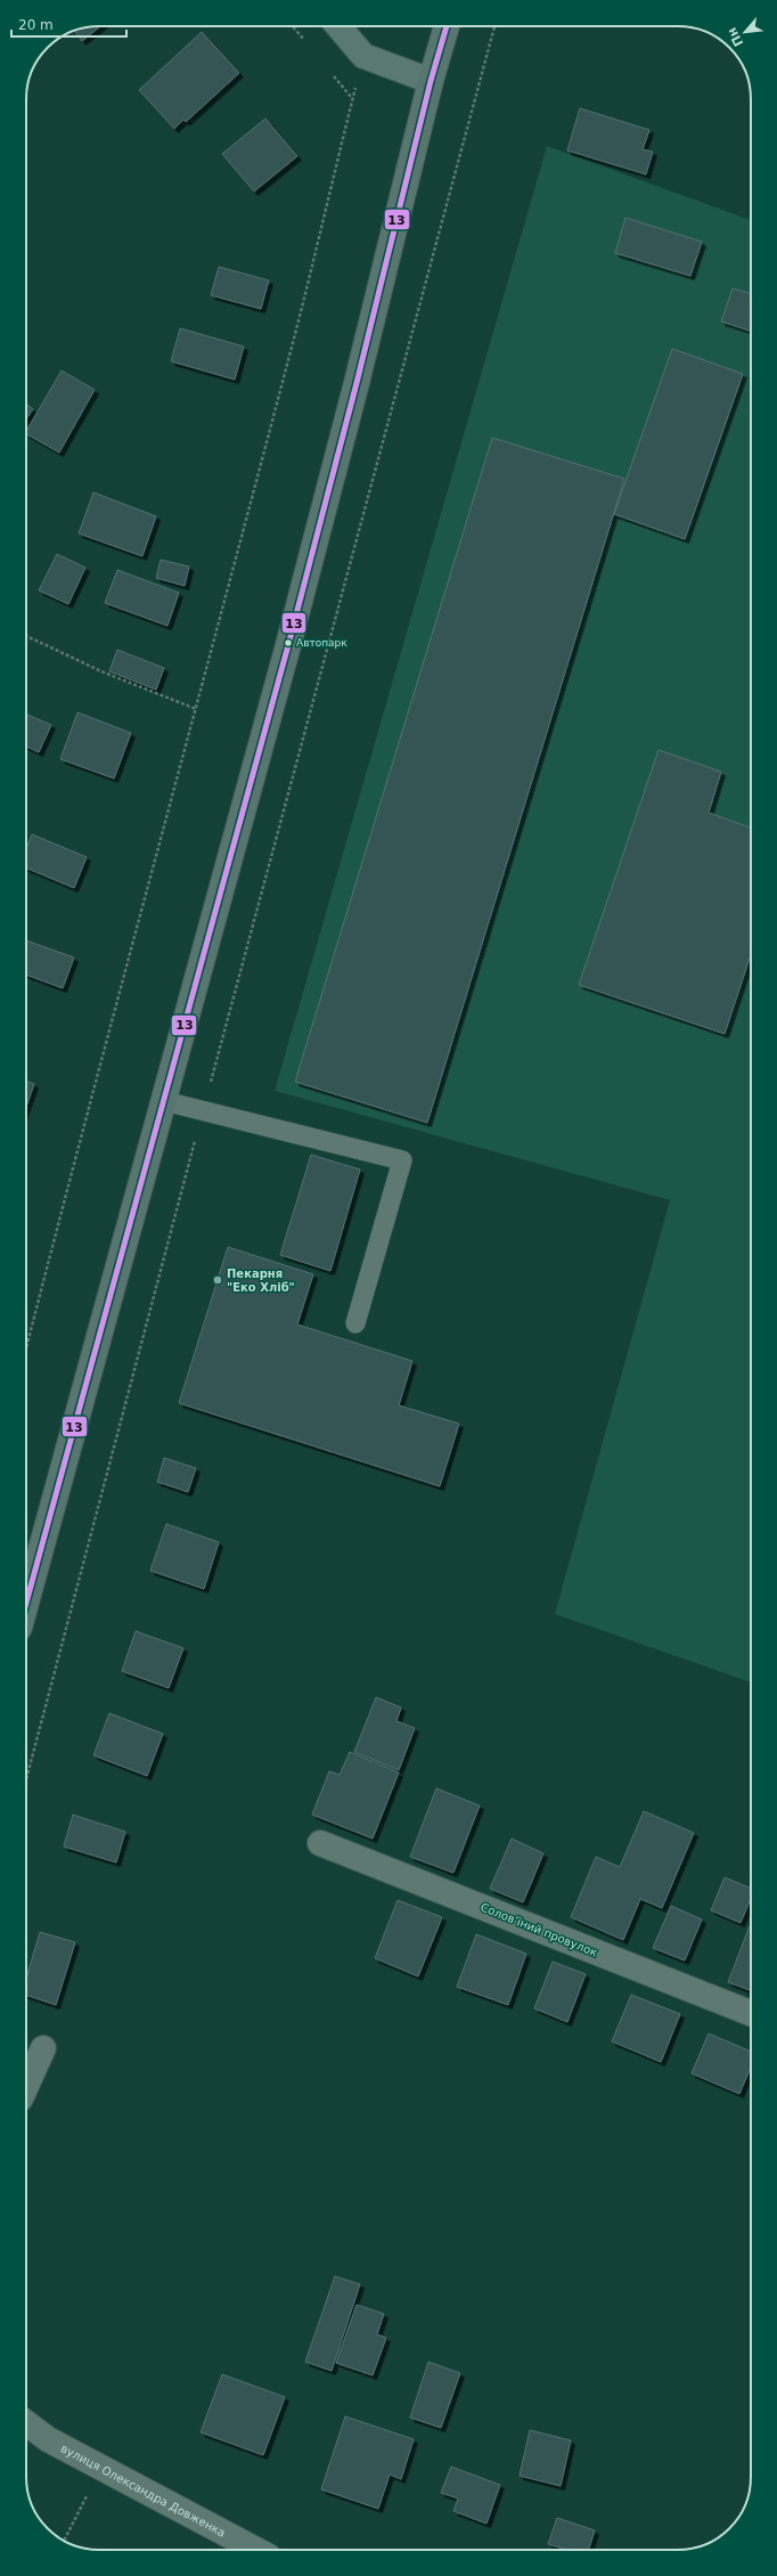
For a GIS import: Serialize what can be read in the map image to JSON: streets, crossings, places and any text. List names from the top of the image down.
{
  "streets": {
    "street": ["Соловʼїний провулок", "вулиця Олександра Довженка"]
  },
  "places": ["Автопарк", "Пекарня \"Еко Хліб\""],
  "lines": ["transit line 13"],
  "scale_bar": "20 m",
  "north": "bottom left"
}
